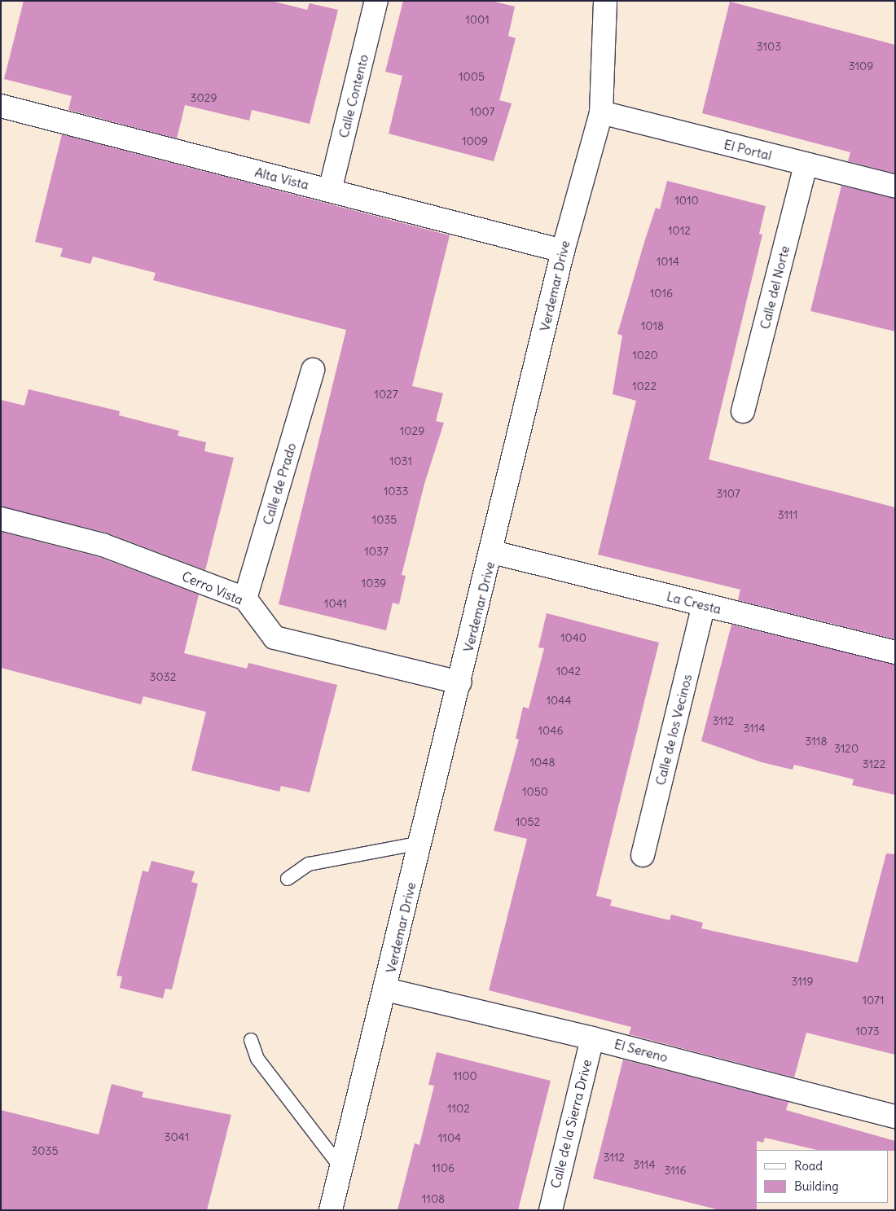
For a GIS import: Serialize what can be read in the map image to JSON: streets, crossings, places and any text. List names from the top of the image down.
{
  "streets": {
    "street": [
      "Calle Contento",
      "El Portal",
      "Alta Vista",
      "Verdemar Drive",
      "Calle del Norte",
      "Calle de Prado",
      "Cerro Vista",
      "La Cresta",
      "Calle de los Vecinos",
      "El Sereno",
      "Calle de la Sierra Drive"
    ]
  },
  "crossings": [
    ["Calle Contento", "Alta Vista"],
    ["El Portal", "Verdemar Drive"],
    ["El Portal", "Calle del Norte"],
    ["Alta Vista", "Verdemar Drive"],
    ["Verdemar Drive", "Cerro Vista"],
    ["Verdemar Drive", "La Cresta"],
    ["Verdemar Drive", "El Sereno"],
    ["Calle de Prado", "Cerro Vista"],
    ["La Cresta", "Calle de los Vecinos"],
    ["El Sereno", "Calle de la Sierra Drive"]
  ],
  "house_numbers": [
    "1001",
    "3103",
    "3109",
    "1005",
    "3029",
    "1007",
    "1009",
    "1010",
    "1012",
    "1014",
    "1016",
    "1018",
    "1020",
    "1022",
    "1027",
    "1029",
    "1031",
    "1033",
    "3107",
    "3111",
    "1035",
    "1037",
    "1039",
    "1041",
    "1040",
    "1042",
    "3032",
    "1044",
    "3112",
    "3114",
    "1046",
    "3118",
    "3120",
    "1048",
    "3122",
    "1050",
    "1052",
    "3119",
    "1071",
    "1073",
    "1100",
    "1102",
    "3041",
    "1104",
    "3035",
    "3112",
    "3114",
    "1106",
    "3116",
    "1108"
  ],
  "legend": ["Road", "Building"]
}
